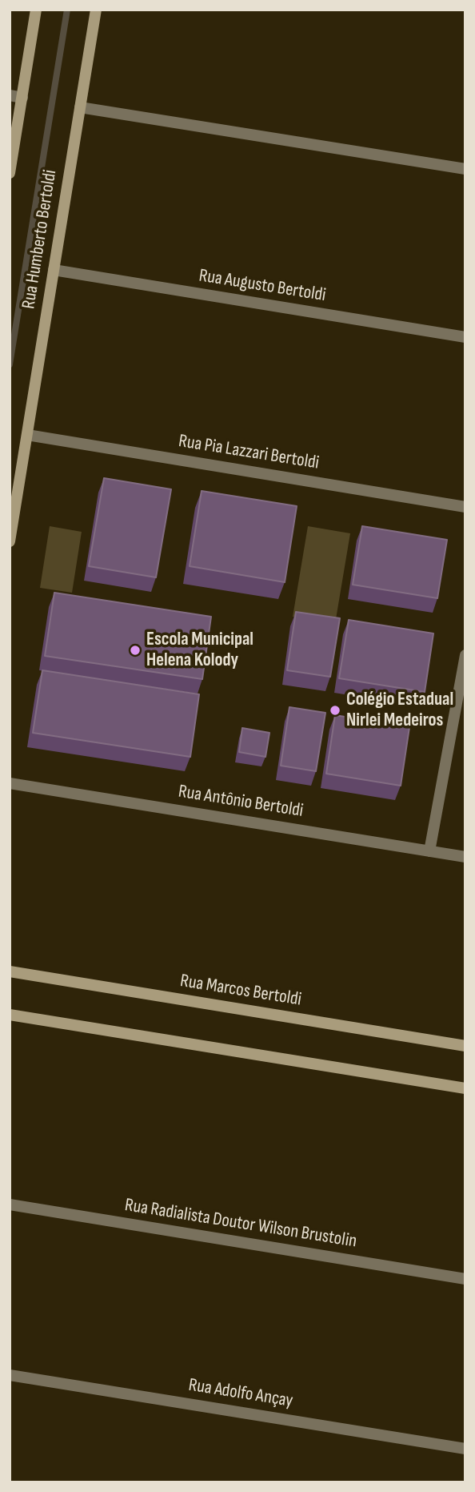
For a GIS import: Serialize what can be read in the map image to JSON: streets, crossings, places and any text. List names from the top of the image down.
{
  "streets": {
    "street": [
      "Rua Humberto Bertoldi",
      "Rua Augusto Bertoldi",
      "Rua Pia Lazzari Bertoldi",
      "Rua Antônio Bertoldi",
      "Rua Marcos Bertoldi",
      "Rua Radialista Doutor Wilson Brustolin",
      "Rua Adolfo Ançay"
    ]
  },
  "crossings": [
    ["Rua Humberto Bertoldi", "Rua Augusto Bertoldi"],
    ["Rua Humberto Bertoldi", "Rua Pia Lazzari Bertoldi"]
  ],
  "places": ["Escola Municipal Helena Kolody", "Colégio Estadual Nirlei Medeiros"]
}
